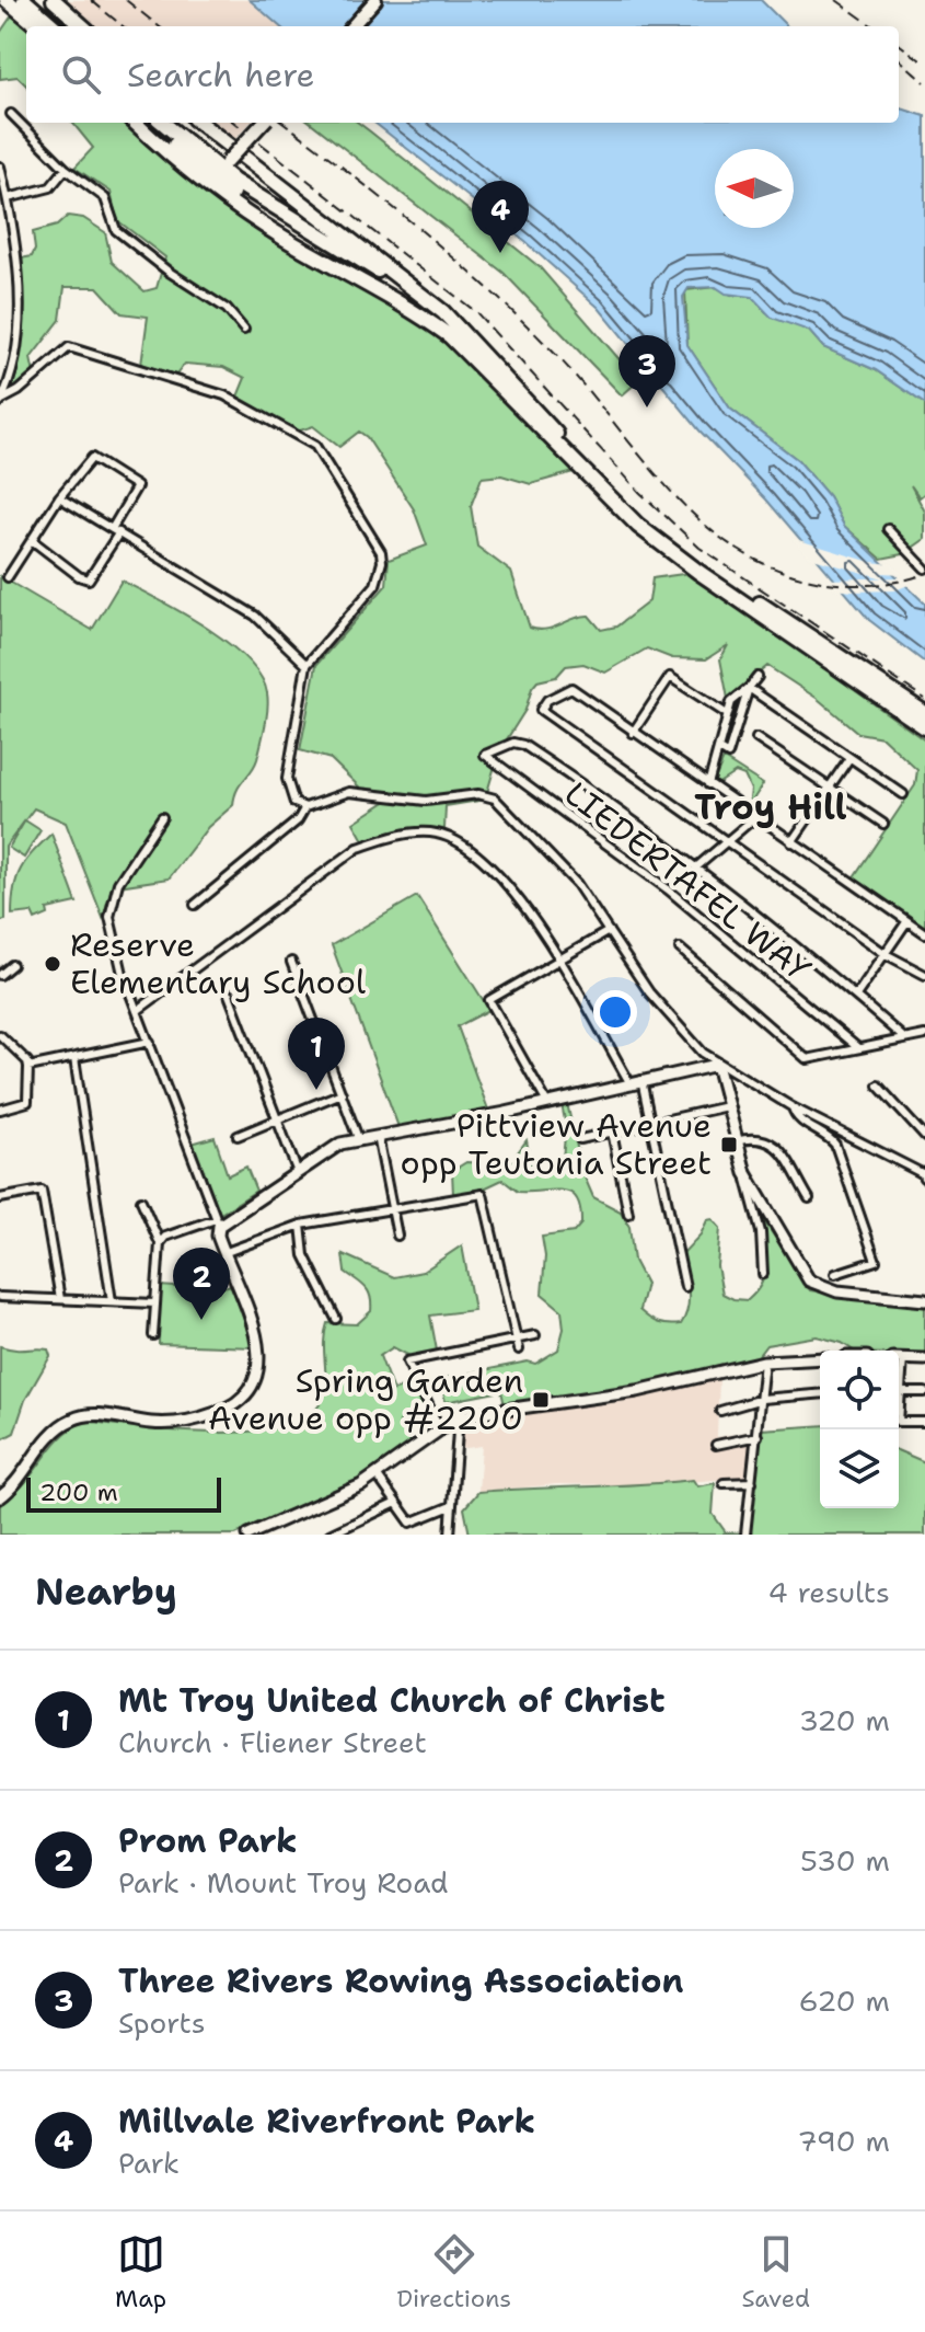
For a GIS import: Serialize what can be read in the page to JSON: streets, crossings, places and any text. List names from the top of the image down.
{
  "streets": {
    "street": ["LIEDERTAFEL WAY"]
  },
  "districts": ["Troy Hill"],
  "places": {
    "other": ["Reserve Elementary School"],
    "transit": ["Pittview Avenue opp Teutonia Street", "Spring Garden Avenue opp #2200"]
  },
  "scale_bar": "200 m",
  "north": "left",
  "page": {
    "search": "Search here",
    "pins": [
      "4",
      "3",
      "1",
      "2"
    ],
    "scale": "200 m",
    "heading": ["Nearby", "4 results"],
    "list": [
      {
        "mark": "1",
        "name": "Mt Troy United Church of Christ",
        "note": "Church · Fliener Street",
        "value": "320 m"
      },
      {
        "mark": "2",
        "name": "Prom Park",
        "note": "Park · Mount Troy Road",
        "value": "530 m"
      },
      {
        "mark": "3",
        "name": "Three Rivers Rowing Association",
        "note": "Sports",
        "value": "620 m"
      },
      {
        "mark": "4",
        "name": "Millvale Riverfront Park",
        "note": "Park",
        "value": "790 m"
      }
    ],
    "nav": ["Map", "Directions", "Saved"]
  }
}
